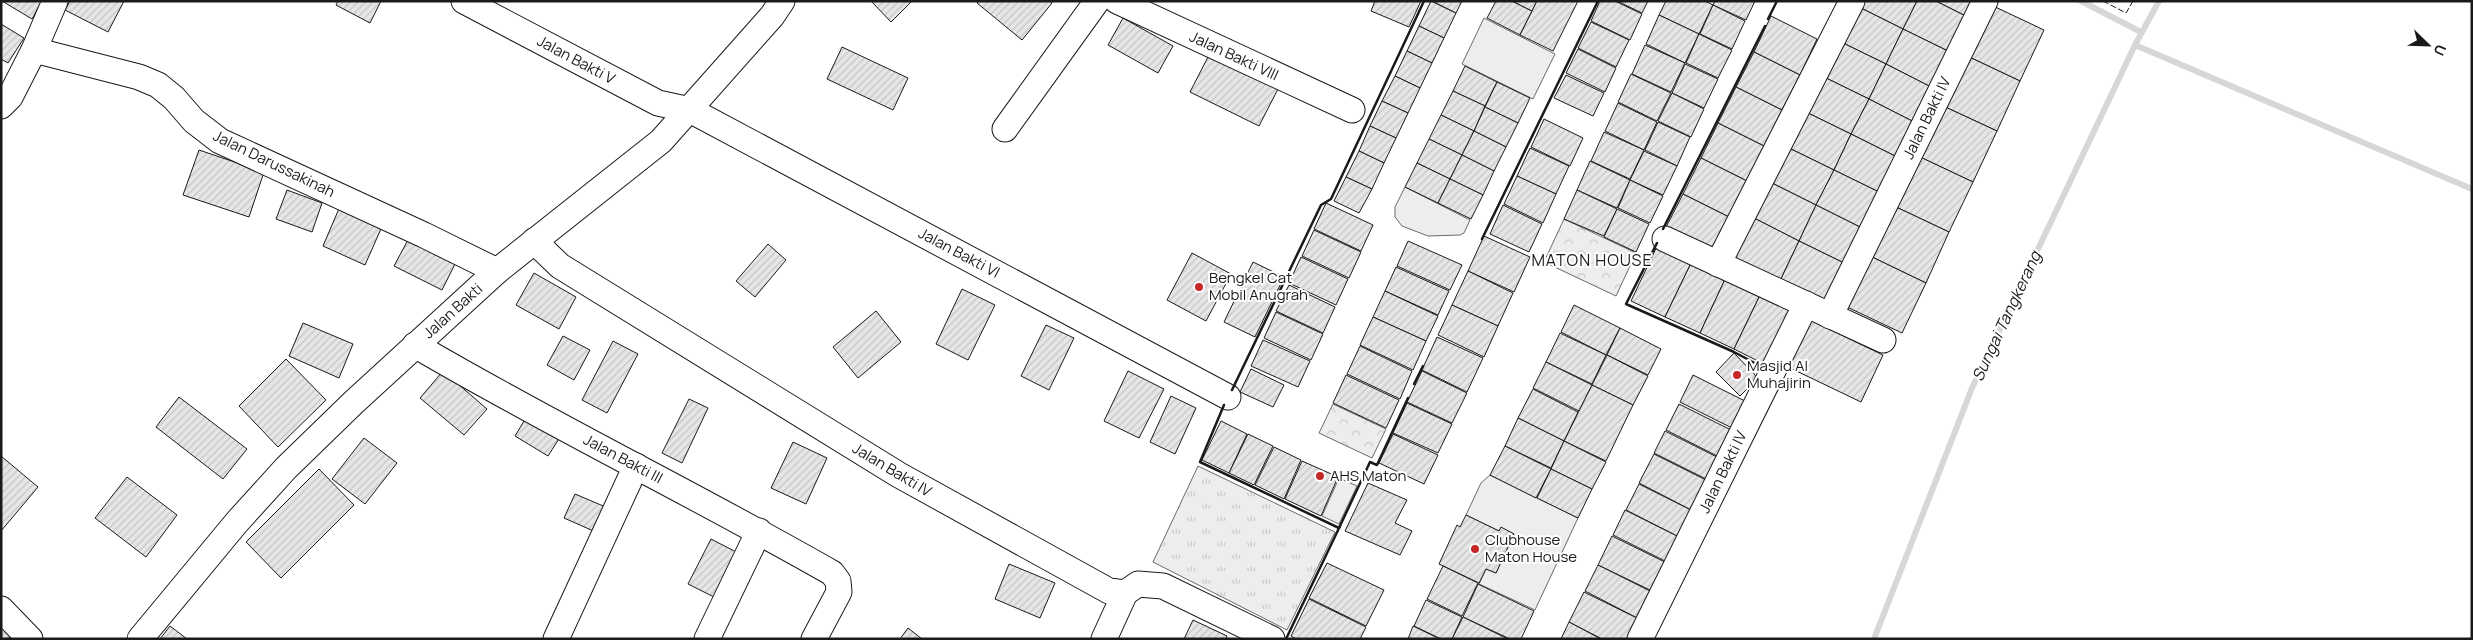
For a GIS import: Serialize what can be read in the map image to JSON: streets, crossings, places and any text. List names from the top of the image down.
{
  "streets": {
    "street": [
      "Jalan Bakti VIII",
      "Jalan Bakti V",
      "Jalan Bakti IV",
      "Jalan Darussakinah",
      "Jalan Bakti VI",
      "Jalan Bakti",
      "Jalan Bakti III"
    ]
  },
  "crossings": [
    ["Jalan Bakti V", "Jalan Bakti VI"],
    ["Jalan Bakti V", "Jalan Bakti"],
    ["Jalan Bakti IV", "Jalan Bakti"],
    ["Jalan Darussakinah", "Jalan Bakti"],
    ["Jalan Bakti VI", "Jalan Bakti"],
    ["Jalan Bakti", "Jalan Bakti III"]
  ],
  "districts": ["MATON HOUSE"],
  "water": ["Sungai Tangkerang"],
  "places": [
    "Bengkel Cat Mobil Anugrah",
    "Masjid Al Muhajirin",
    "AHS Maton",
    "Clubhouse Maton House"
  ],
  "north": "bottom right"
}
